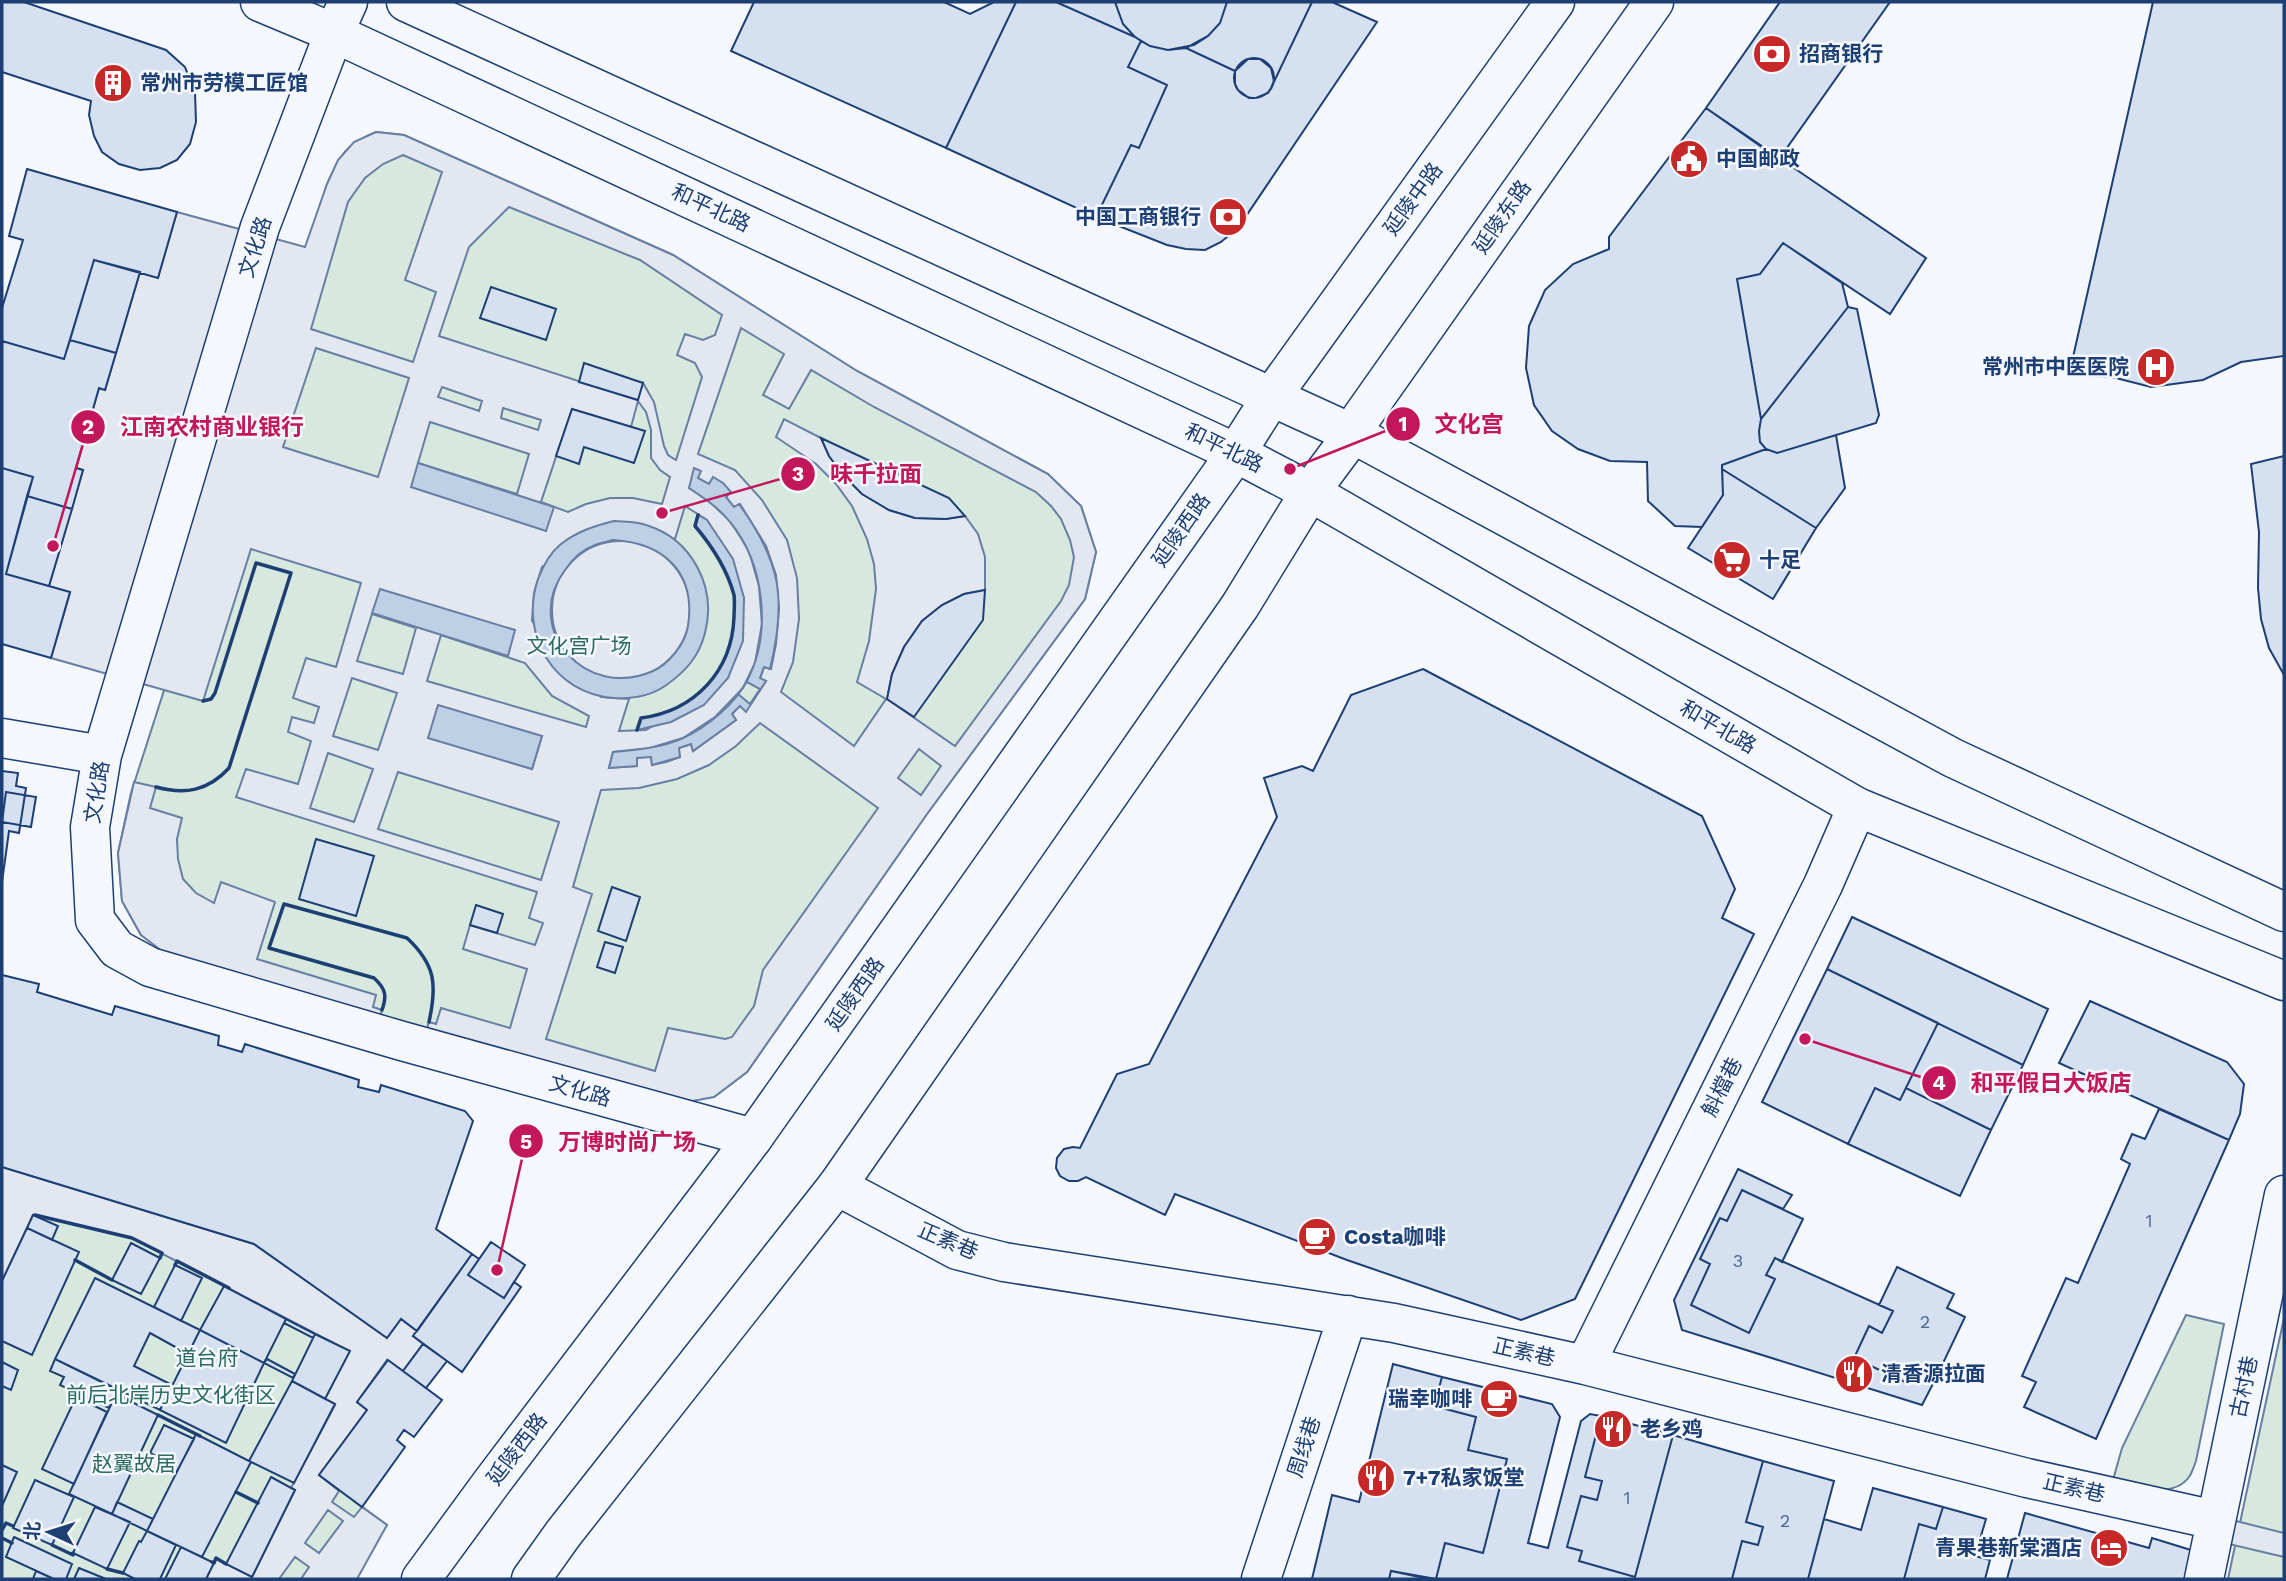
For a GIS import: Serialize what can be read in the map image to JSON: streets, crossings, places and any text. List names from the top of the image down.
{
  "streets": {
    "main road": [
      "延陵中路",
      "和平北路",
      "延陵东路",
      "文化路",
      "延陵西路",
      "斛檔巷",
      "正素巷",
      "古村巷",
      "周线巷"
    ]
  },
  "crossings": [
    ["延陵中路", "延陵西路"],
    ["和平北路", "文化路"],
    ["和平北路", "延陵西路"],
    ["和平北路", "斛檔巷"],
    ["文化路", "延陵西路"],
    ["斛檔巷", "正素巷"],
    ["正素巷", "古村巷"],
    ["正素巷", "周线巷"]
  ],
  "parks": [
    "文化宫广场",
    "道台府",
    "前后北岸历史文化街区",
    "赵翼故居"
  ],
  "places": {
    "bank": ["招商银行", "中国工商银行"],
    "building": ["常州市劳模工匠馆"],
    "public building": ["中国邮政"],
    "hospital": ["常州市中医医院"],
    "other": [
      "文化宫",
      "味千拉面",
      "江南农村商业银行",
      "和平假日大饭店",
      "万博时尚广场"
    ],
    "supermarket": ["十足"],
    "cafe": ["Costa咖啡", "瑞幸咖啡"],
    "restaurant": ["清香源拉面", "老乡鸡", "7+7私家饭堂"],
    "hotel": ["青果巷新棠酒店"]
  },
  "house_numbers": [
    "1",
    "3",
    "2",
    "1",
    "2"
  ],
  "north": "left"
}
